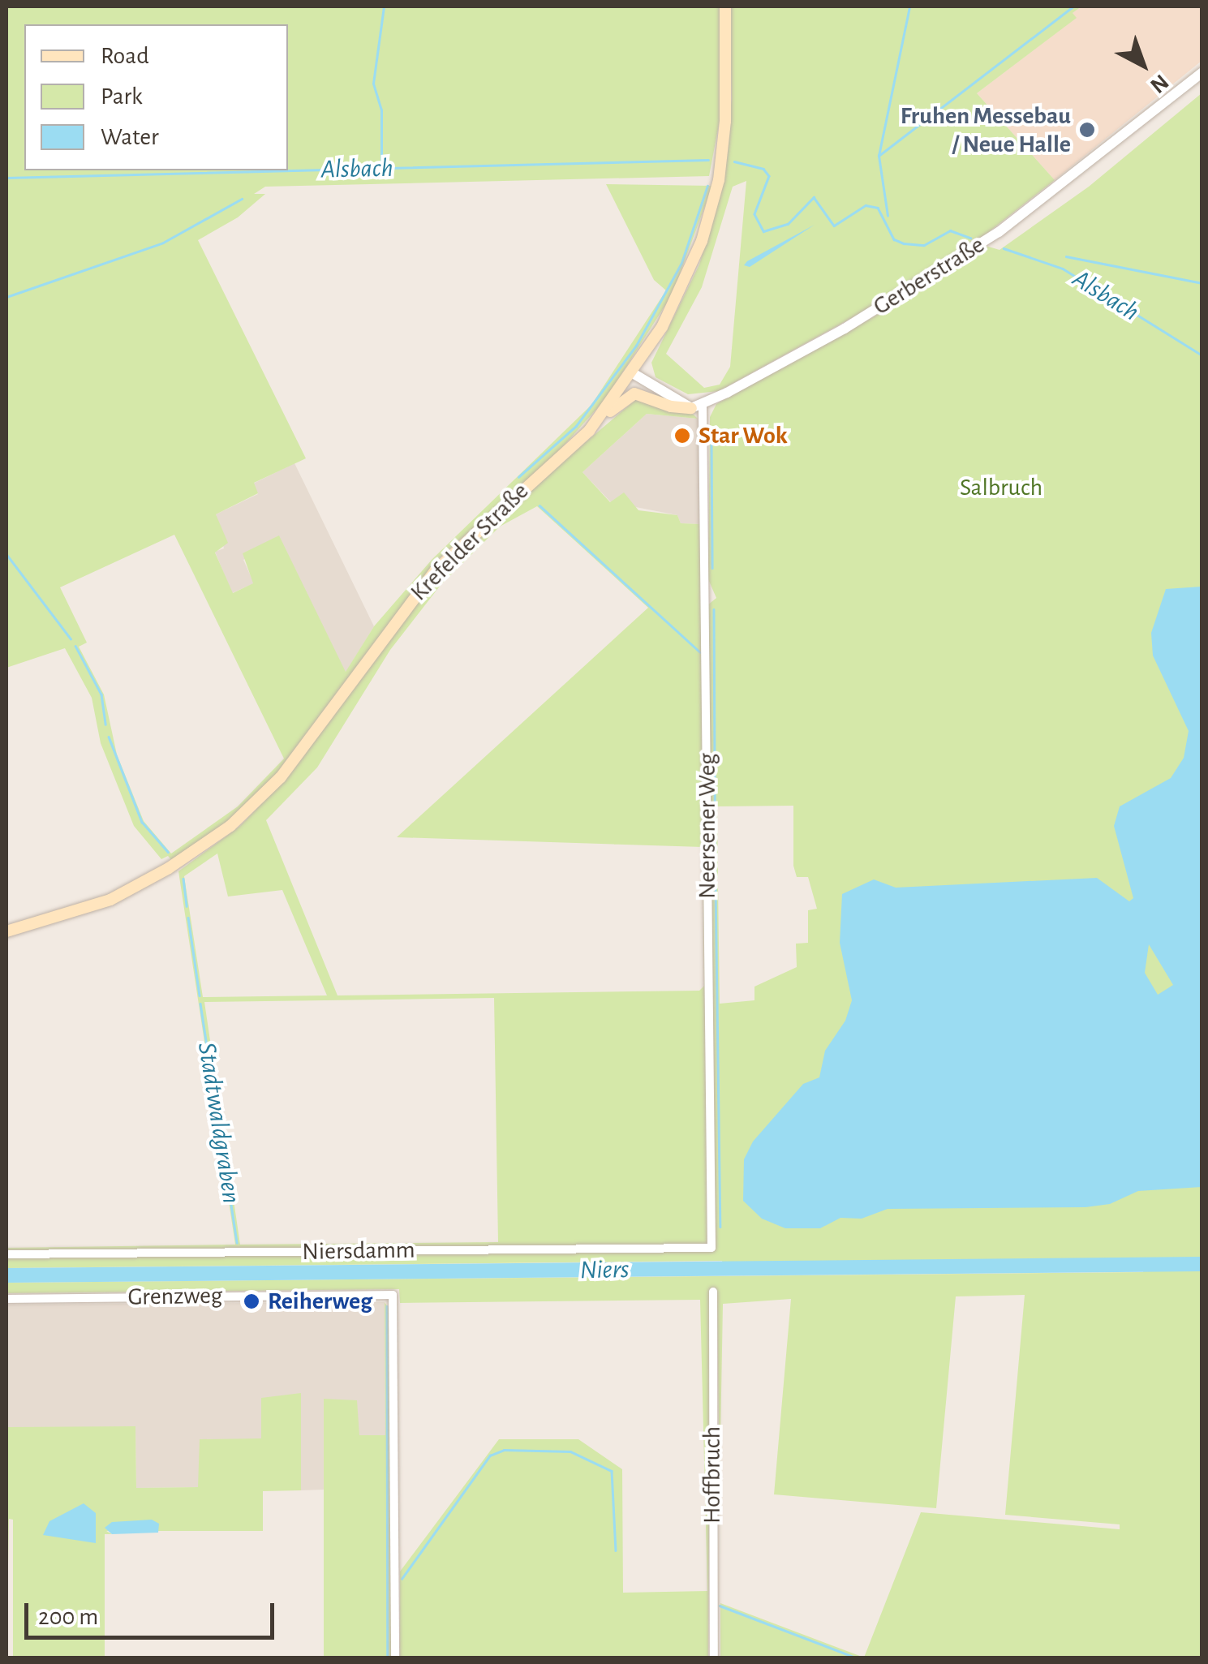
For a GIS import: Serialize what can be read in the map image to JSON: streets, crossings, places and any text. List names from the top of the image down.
{
  "streets": {
    "main road": ["Krefelder Straße"],
    "street": [
      "Gerberstraße",
      "Neersener Weg",
      "Niersdamm",
      "Grenzweg",
      "Hoffbruch"
    ]
  },
  "crossings": [
    ["Gerberstraße", "Neersener Weg"],
    ["Neersener Weg", "Niersdamm"]
  ],
  "water": ["Alsbach", "Stadtwaldgraben", "Niers"],
  "parks": ["Salbruch"],
  "places": ["Fruhen Messebau / Neue Halle", "Star Wok", "Reiherweg"],
  "legend": ["Road", "Park", "Water"],
  "scale_bar": "200 m",
  "north": "bottom right"
}
